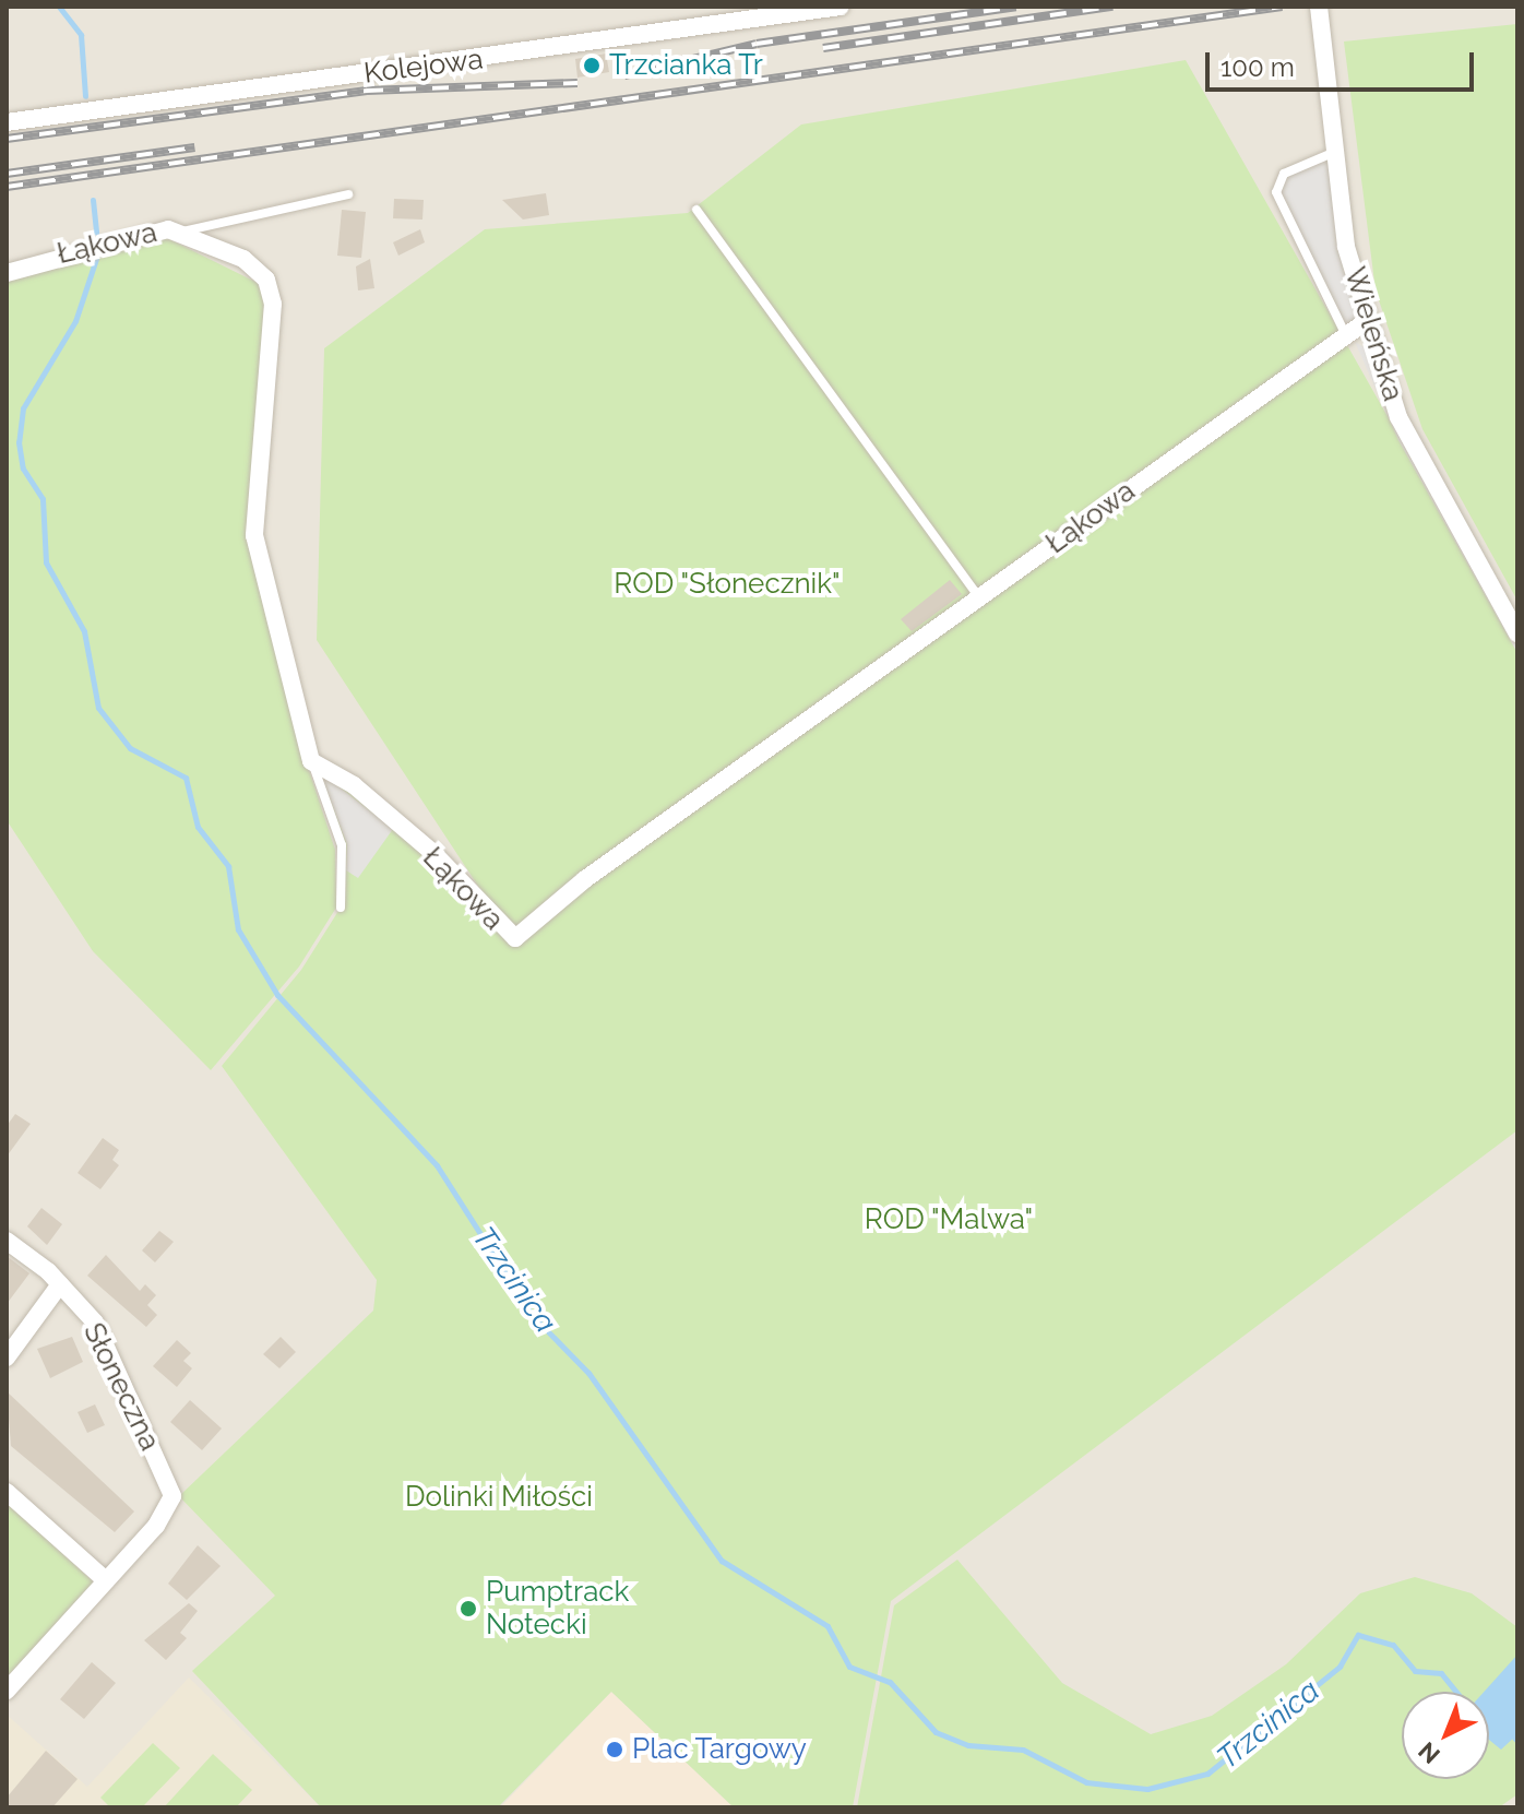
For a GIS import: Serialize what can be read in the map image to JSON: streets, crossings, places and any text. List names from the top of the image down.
{
  "streets": {
    "street": [
      "Kolejowa",
      "Łąkowa",
      "Wieleńska",
      "Słoneczna"
    ]
  },
  "crossings": [
    ["Łąkowa", "Wieleńska"]
  ],
  "water": ["Trzcinica"],
  "parks": ["ROD \"Słonecznik\"", "ROD \"Malwa\"", "Dolinki Miłości"],
  "places": ["Trzcianka Tr", "Pumptrack Notecki", "Plac Targowy"],
  "scale_bar": "100 m",
  "north": "bottom left"
}
